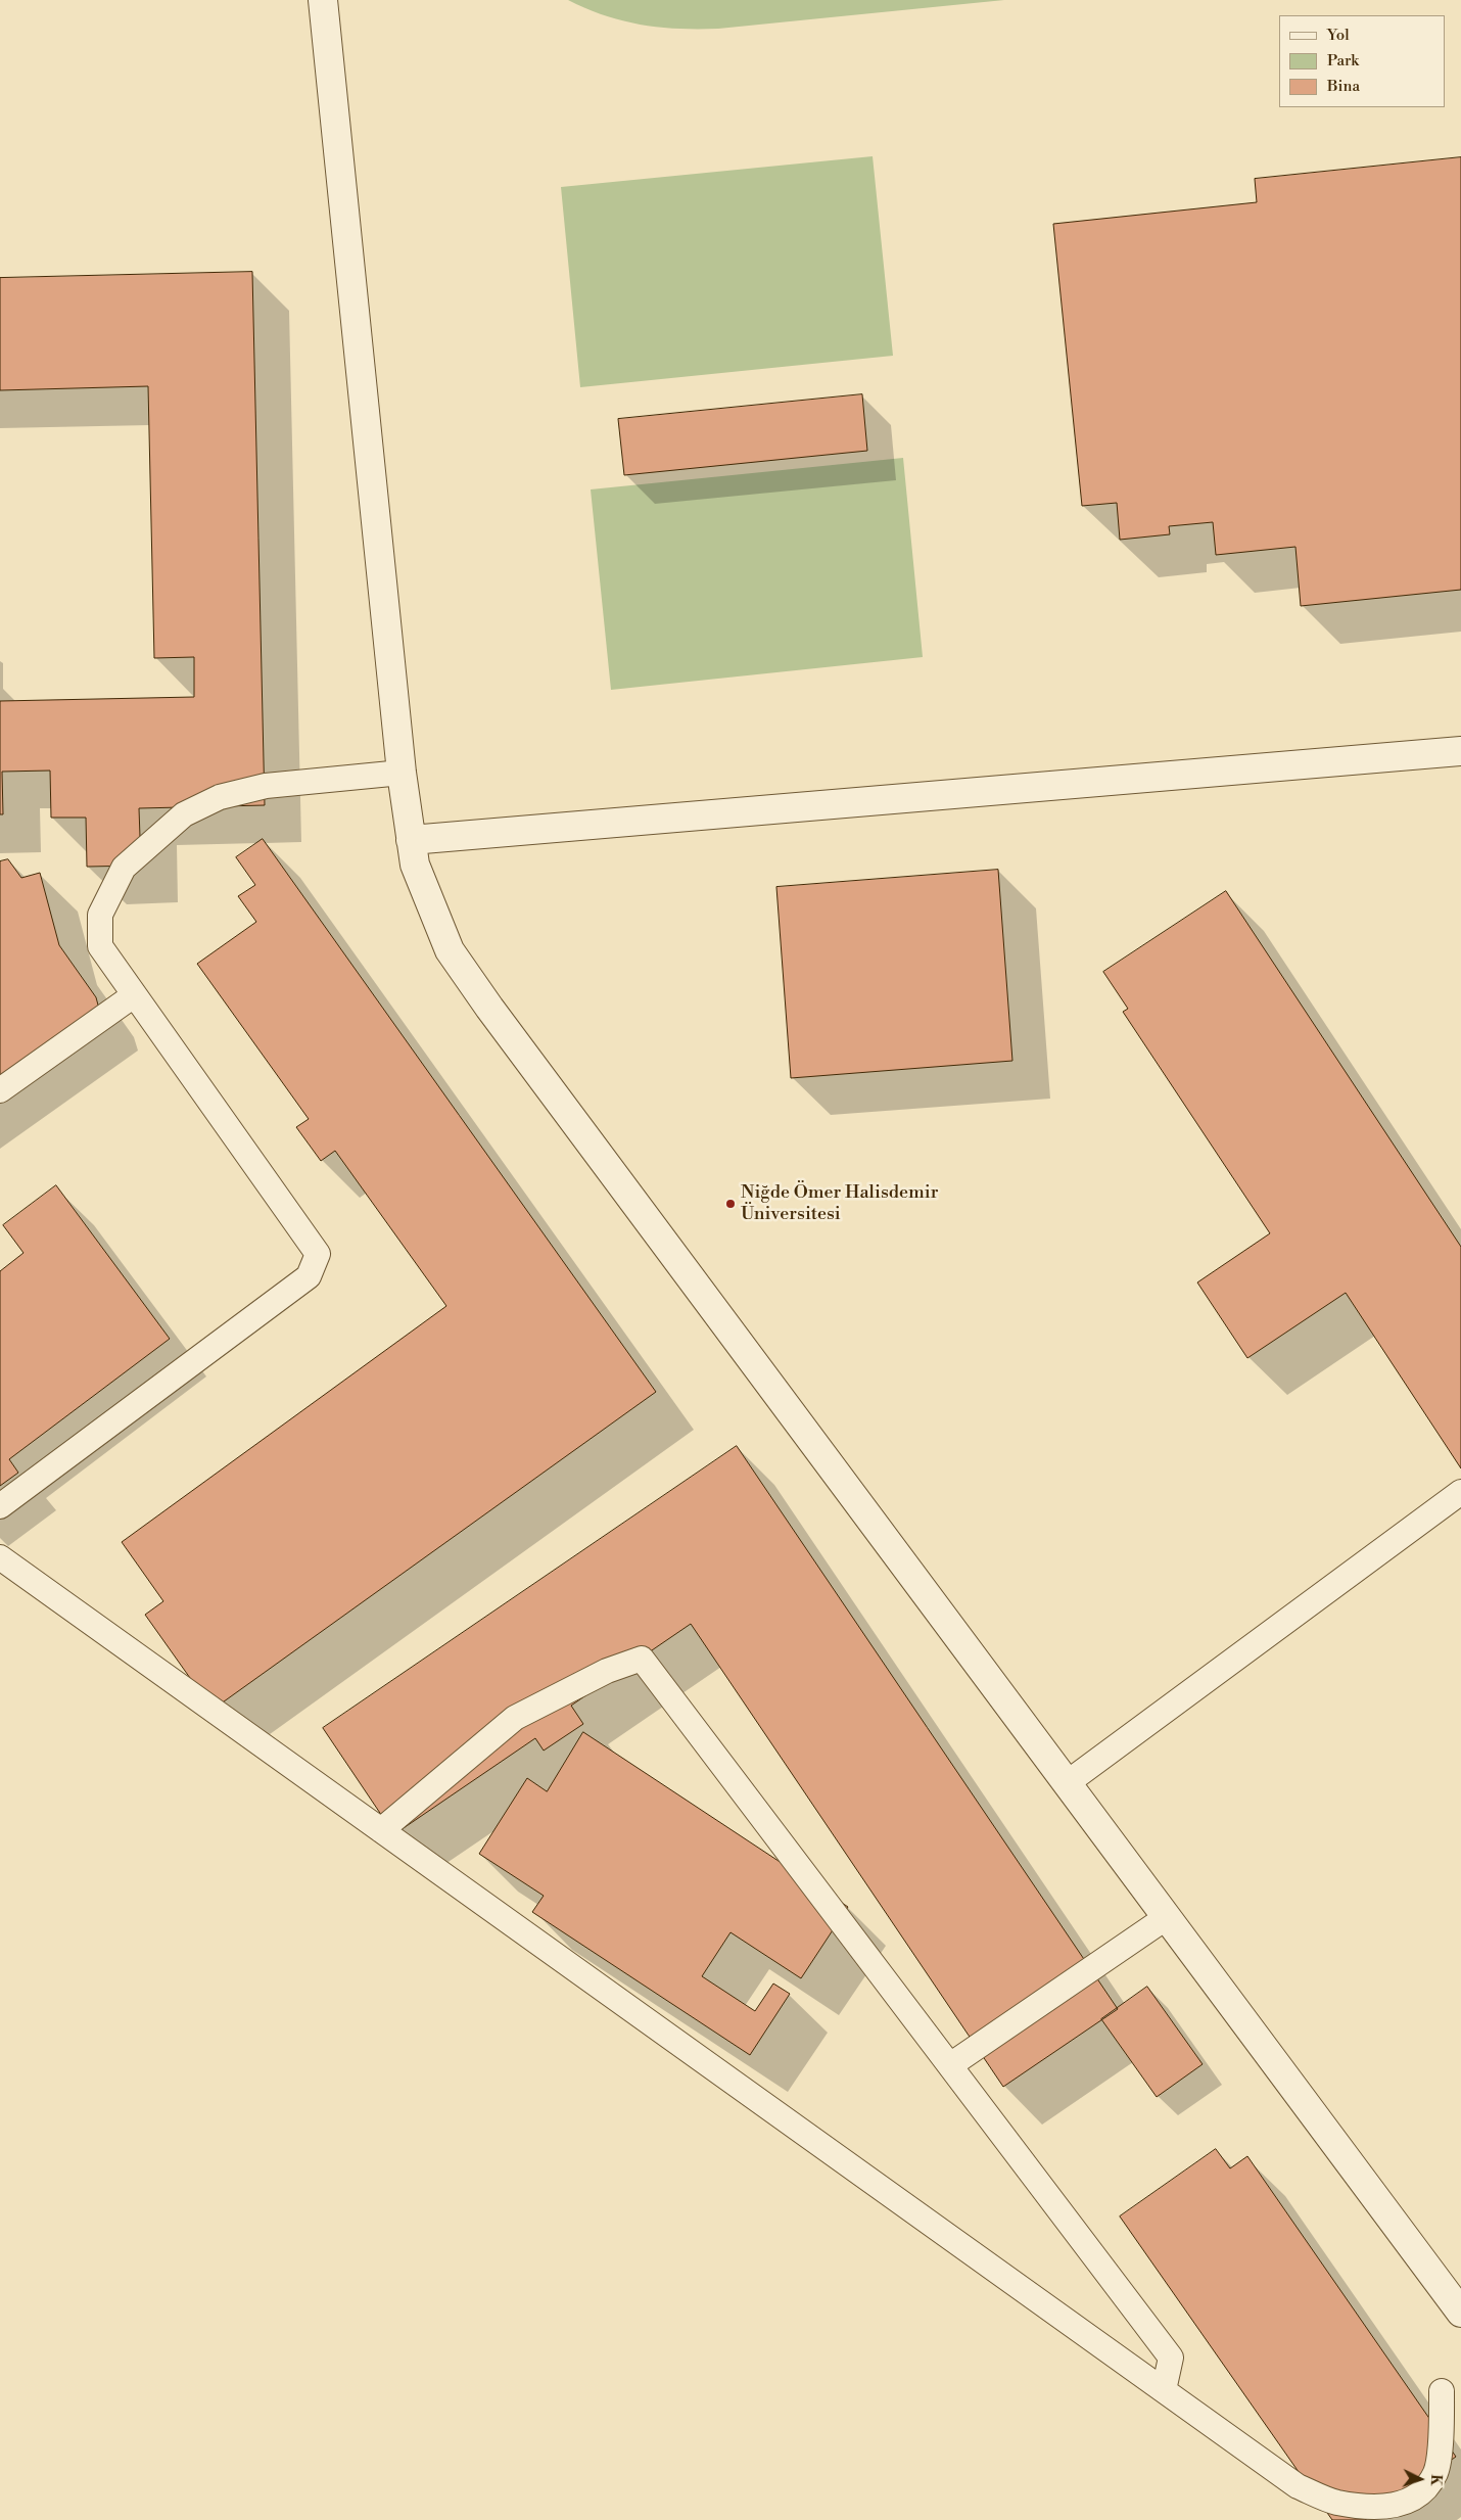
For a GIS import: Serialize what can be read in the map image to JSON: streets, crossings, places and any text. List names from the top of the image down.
{
  "places": ["Niğde Ömer Halisdemir Üniversitesi"],
  "legend": ["Yol", "Park", "Bina"],
  "north": "right"
}
